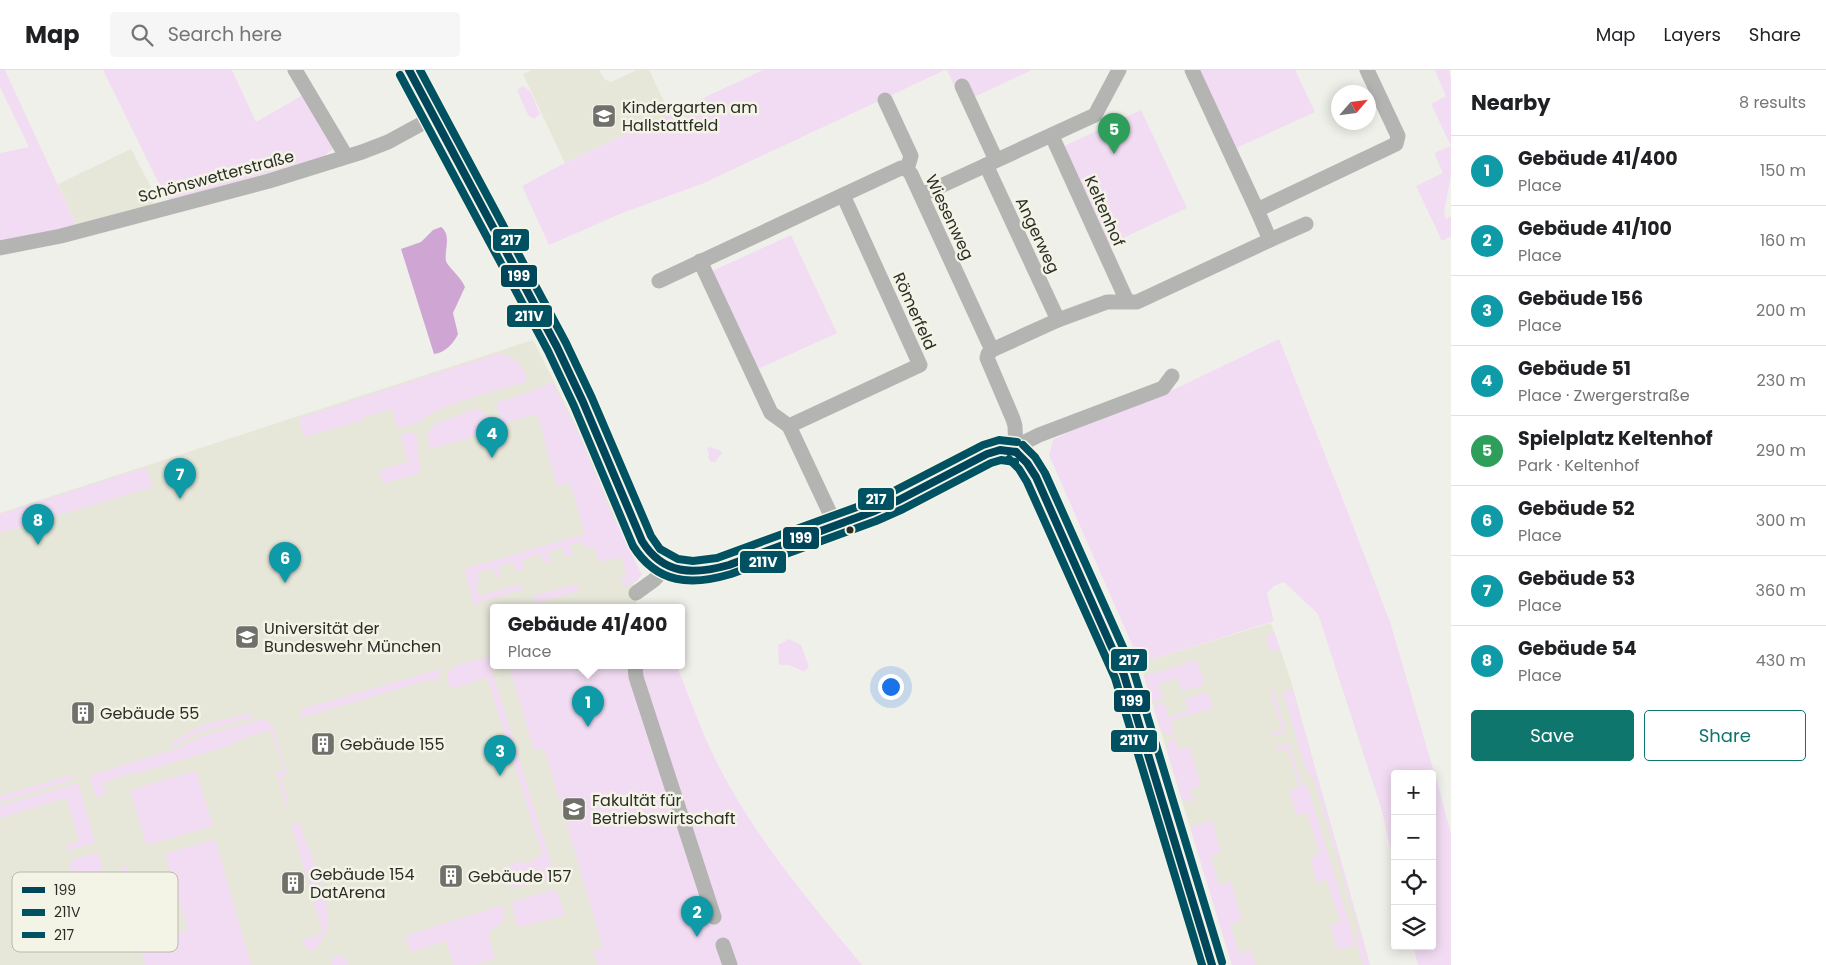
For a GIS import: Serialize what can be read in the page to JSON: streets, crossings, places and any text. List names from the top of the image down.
{
  "streets": {
    "street": [
      "Schönswetterstraße",
      "Keltenhof",
      "Wiesenweg",
      "Angerweg",
      "Römerfeld"
    ]
  },
  "places": {
    "school or university": ["Kindergarten am Hallstattfeld", "Universität der Bundeswehr München", "Fakultät für Betriebswirtschaft"],
    "building": [
      "Gebäude 55",
      "Gebäude 155",
      "Gebäude 157",
      "Gebäude 154 DatArena"
    ]
  },
  "lines": ["transit line 199", "transit line 217", "transit line 211V"],
  "legend": ["199", "211V", "217"],
  "north": "top right",
  "page": {
    "header": "Map",
    "search": "Search here",
    "nav": ["Map", "Layers", "Share"],
    "heading": ["Nearby", "8 results"],
    "pins": [
      "5",
      "4",
      "7",
      "8",
      "6",
      "1",
      "3",
      "2"
    ],
    "list": [
      {
        "mark": "1",
        "name": "Gebäude 41/400",
        "note": "Place",
        "value": "150 m"
      },
      {
        "mark": "2",
        "name": "Gebäude 41/100",
        "note": "Place",
        "value": "160 m"
      },
      {
        "mark": "3",
        "name": "Gebäude 156",
        "note": "Place",
        "value": "200 m"
      },
      {
        "mark": "4",
        "name": "Gebäude 51",
        "note": "Place · Zwergerstraße",
        "value": "230 m"
      },
      {
        "mark": "5",
        "name": "Spielplatz Keltenhof",
        "note": "Park · Keltenhof",
        "value": "290 m"
      },
      {
        "mark": "6",
        "name": "Gebäude 52",
        "note": "Place",
        "value": "300 m"
      },
      {
        "mark": "7",
        "name": "Gebäude 53",
        "note": "Place",
        "value": "360 m"
      },
      {
        "mark": "8",
        "name": "Gebäude 54",
        "note": "Place",
        "value": "430 m"
      }
    ],
    "popup": ["Gebäude 41/400", "Place"],
    "buttons": ["Save", "Share"],
    "map_buttons": ["+", "−"]
  }
}
